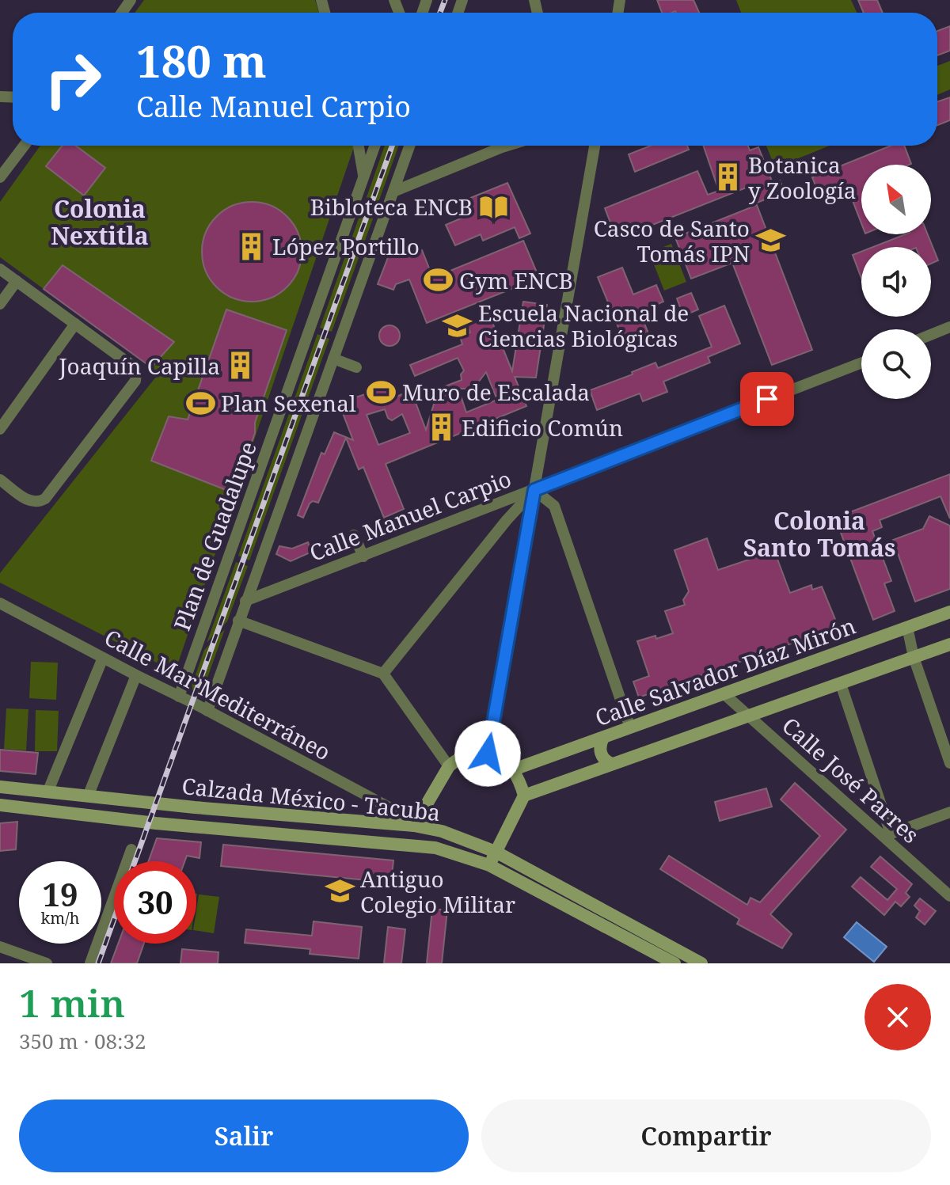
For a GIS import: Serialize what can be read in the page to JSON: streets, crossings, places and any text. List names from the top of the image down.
{
  "streets": {
    "main road": ["Calle Salvador Díaz Mirón", "Calzada México - Tacuba"],
    "street": [
      "Calle Manuel Carpio",
      "Plan de Guadalupe",
      "Calle Mar Mediterráneo",
      "Calle José Parres"
    ]
  },
  "crossings": [
    ["Plan de Guadalupe", "Calle Mar Mediterráneo"],
    ["Calle Salvador Díaz Mirón", "Calle José Parres"],
    ["Calle Mar Mediterráneo", "Calzada México - Tacuba"]
  ],
  "districts": ["Colonia Nextitla", "Colonia Santo Tomás"],
  "places": {
    "building": [
      "Botanica y Zoología",
      "López Portillo",
      "Joaquín Capilla",
      "Edificio Común"
    ],
    "library": ["Bibloteca ENCB"],
    "school or university": ["Casco de Santo Tomás IPN", "Escuela Nacional de Ciencias Biológicas", "Antiguo Colegio Militar"],
    "sports": ["Gym ENCB", "Muro de Escalada", "Plan Sexenal"]
  },
  "north": "top left",
  "page": {
    "turn": ["180 m", "Calle Manuel Carpio"],
    "speed": "19 km/h",
    "limit": "30",
    "heading": ["1 min", "350 m · 08:32"],
    "buttons": ["Salir", "Compartir"]
  }
}
